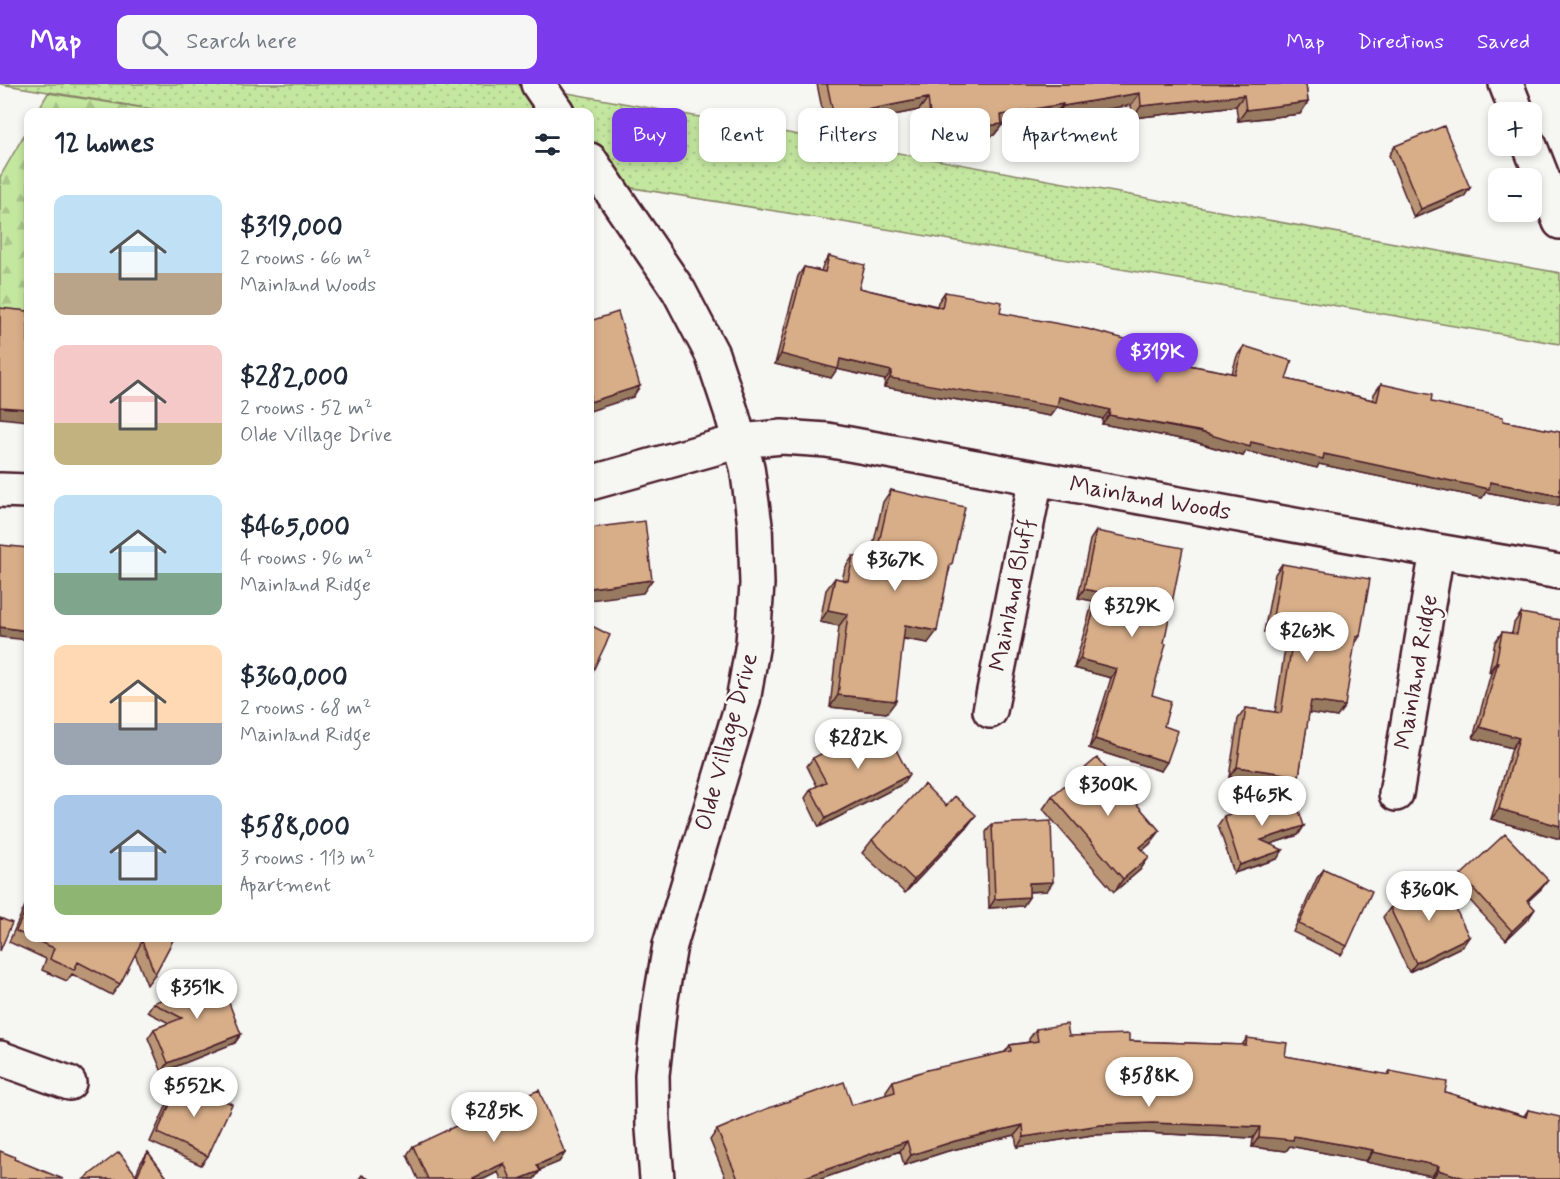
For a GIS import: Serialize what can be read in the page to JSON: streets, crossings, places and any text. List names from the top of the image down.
{
  "streets": {
    "street": [
      "Mainland Woods",
      "Mainland Bluff",
      "Mainland Ridge",
      "Olde Village Drive"
    ]
  },
  "crossings": [
    ["Mainland Woods", "Mainland Bluff"],
    ["Mainland Woods", "Mainland Ridge"],
    ["Mainland Woods", "Olde Village Drive"]
  ],
  "page": {
    "header": "Map",
    "search": "Search here",
    "nav": ["Map", "Directions", "Saved"],
    "map_buttons": ["+", "−"],
    "chip": [
      "Buy",
      "Rent",
      "Filters",
      "New",
      "Apartment"
    ],
    "heading": "12 homes",
    "list": [
      {
        "name": "$319,000",
        "note": "2 rooms · 66 m² · Mainland Woods"
      },
      {
        "name": "$282,000",
        "note": "2 rooms · 52 m² · Olde Village Drive"
      },
      {
        "name": "$465,000",
        "note": "4 rooms · 96 m² · Mainland Ridge"
      },
      {
        "name": "$360,000",
        "note": "2 rooms · 68 m² · Mainland Ridge"
      },
      {
        "name": "$588,000",
        "note": "3 rooms · 113 m² · Apartment"
      }
    ],
    "price": [
      "$319K",
      "$367K",
      "$329K",
      "$263K",
      "$282K",
      "$300K",
      "$465K",
      "$360K",
      "$351K",
      "$588K",
      "$552K",
      "$285K"
    ]
  }
}
